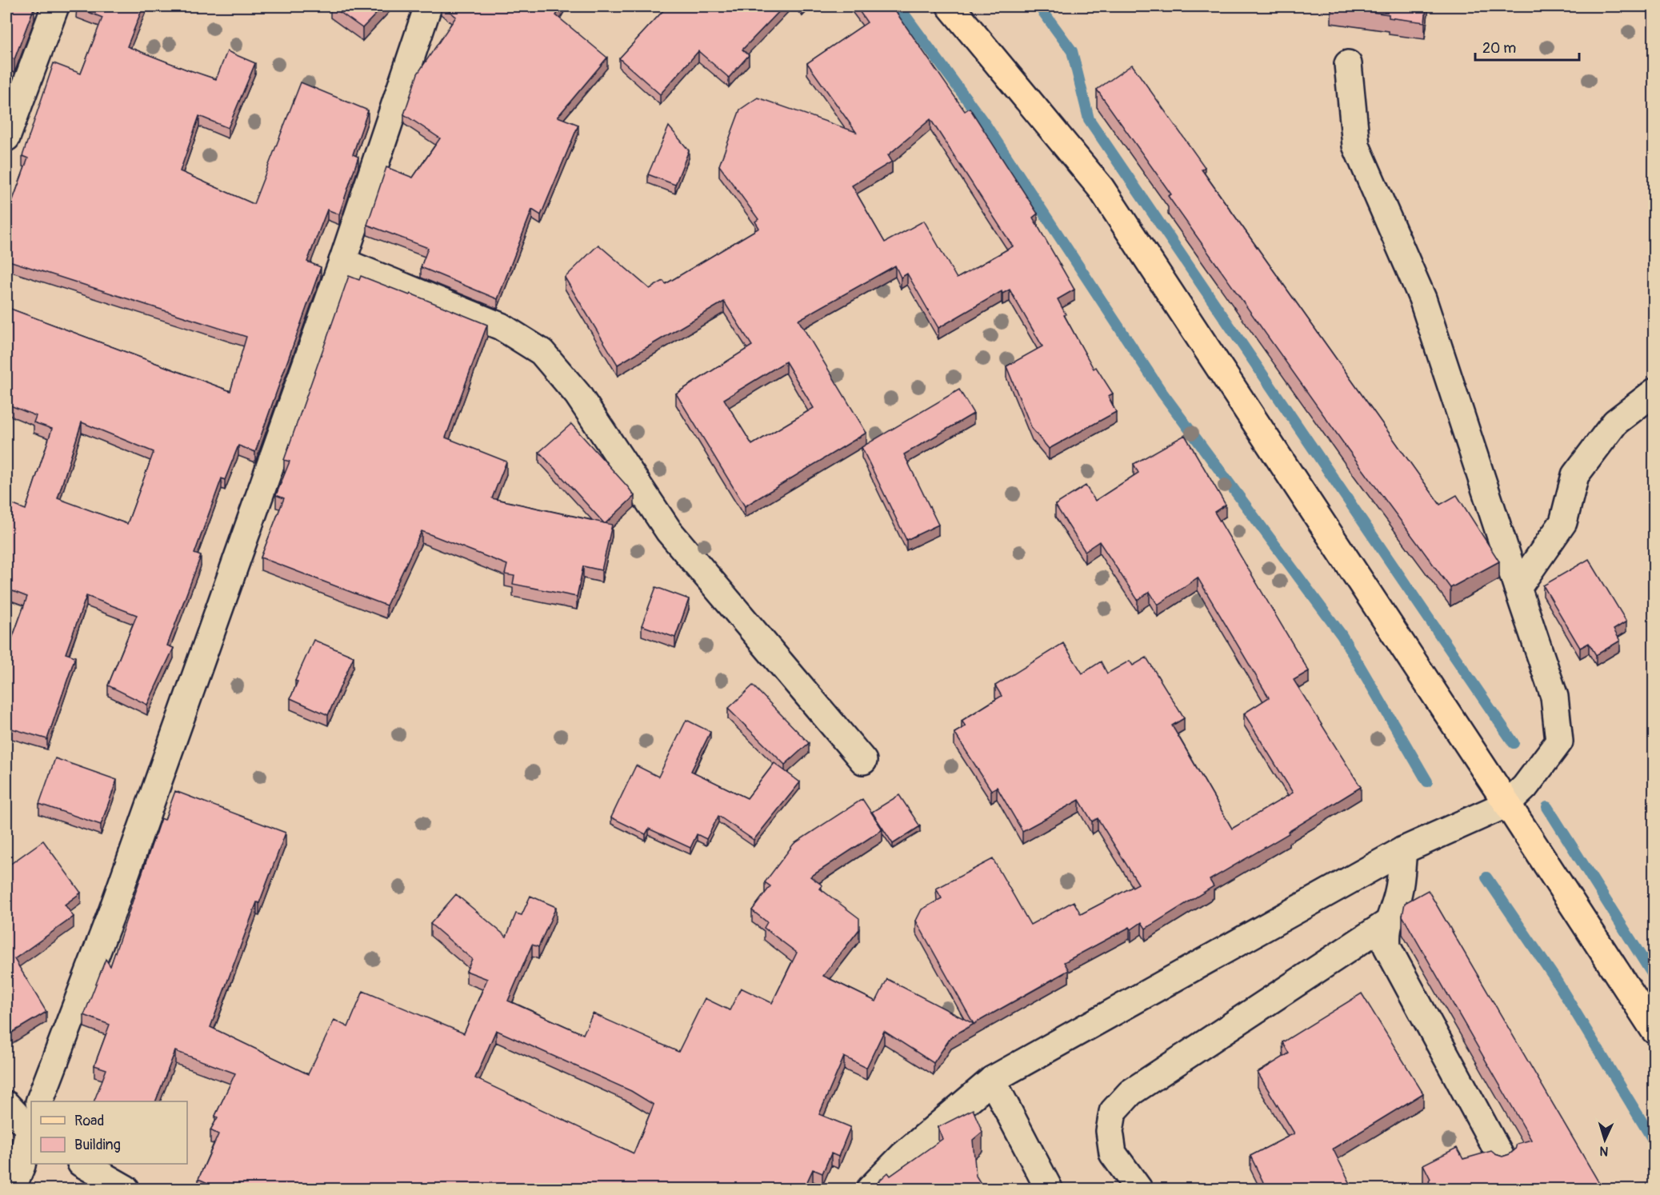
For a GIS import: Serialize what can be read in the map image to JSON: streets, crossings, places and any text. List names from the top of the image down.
{
  "legend": ["Road", "Building"],
  "scale_bar": "20 m",
  "north": "bottom"
}
